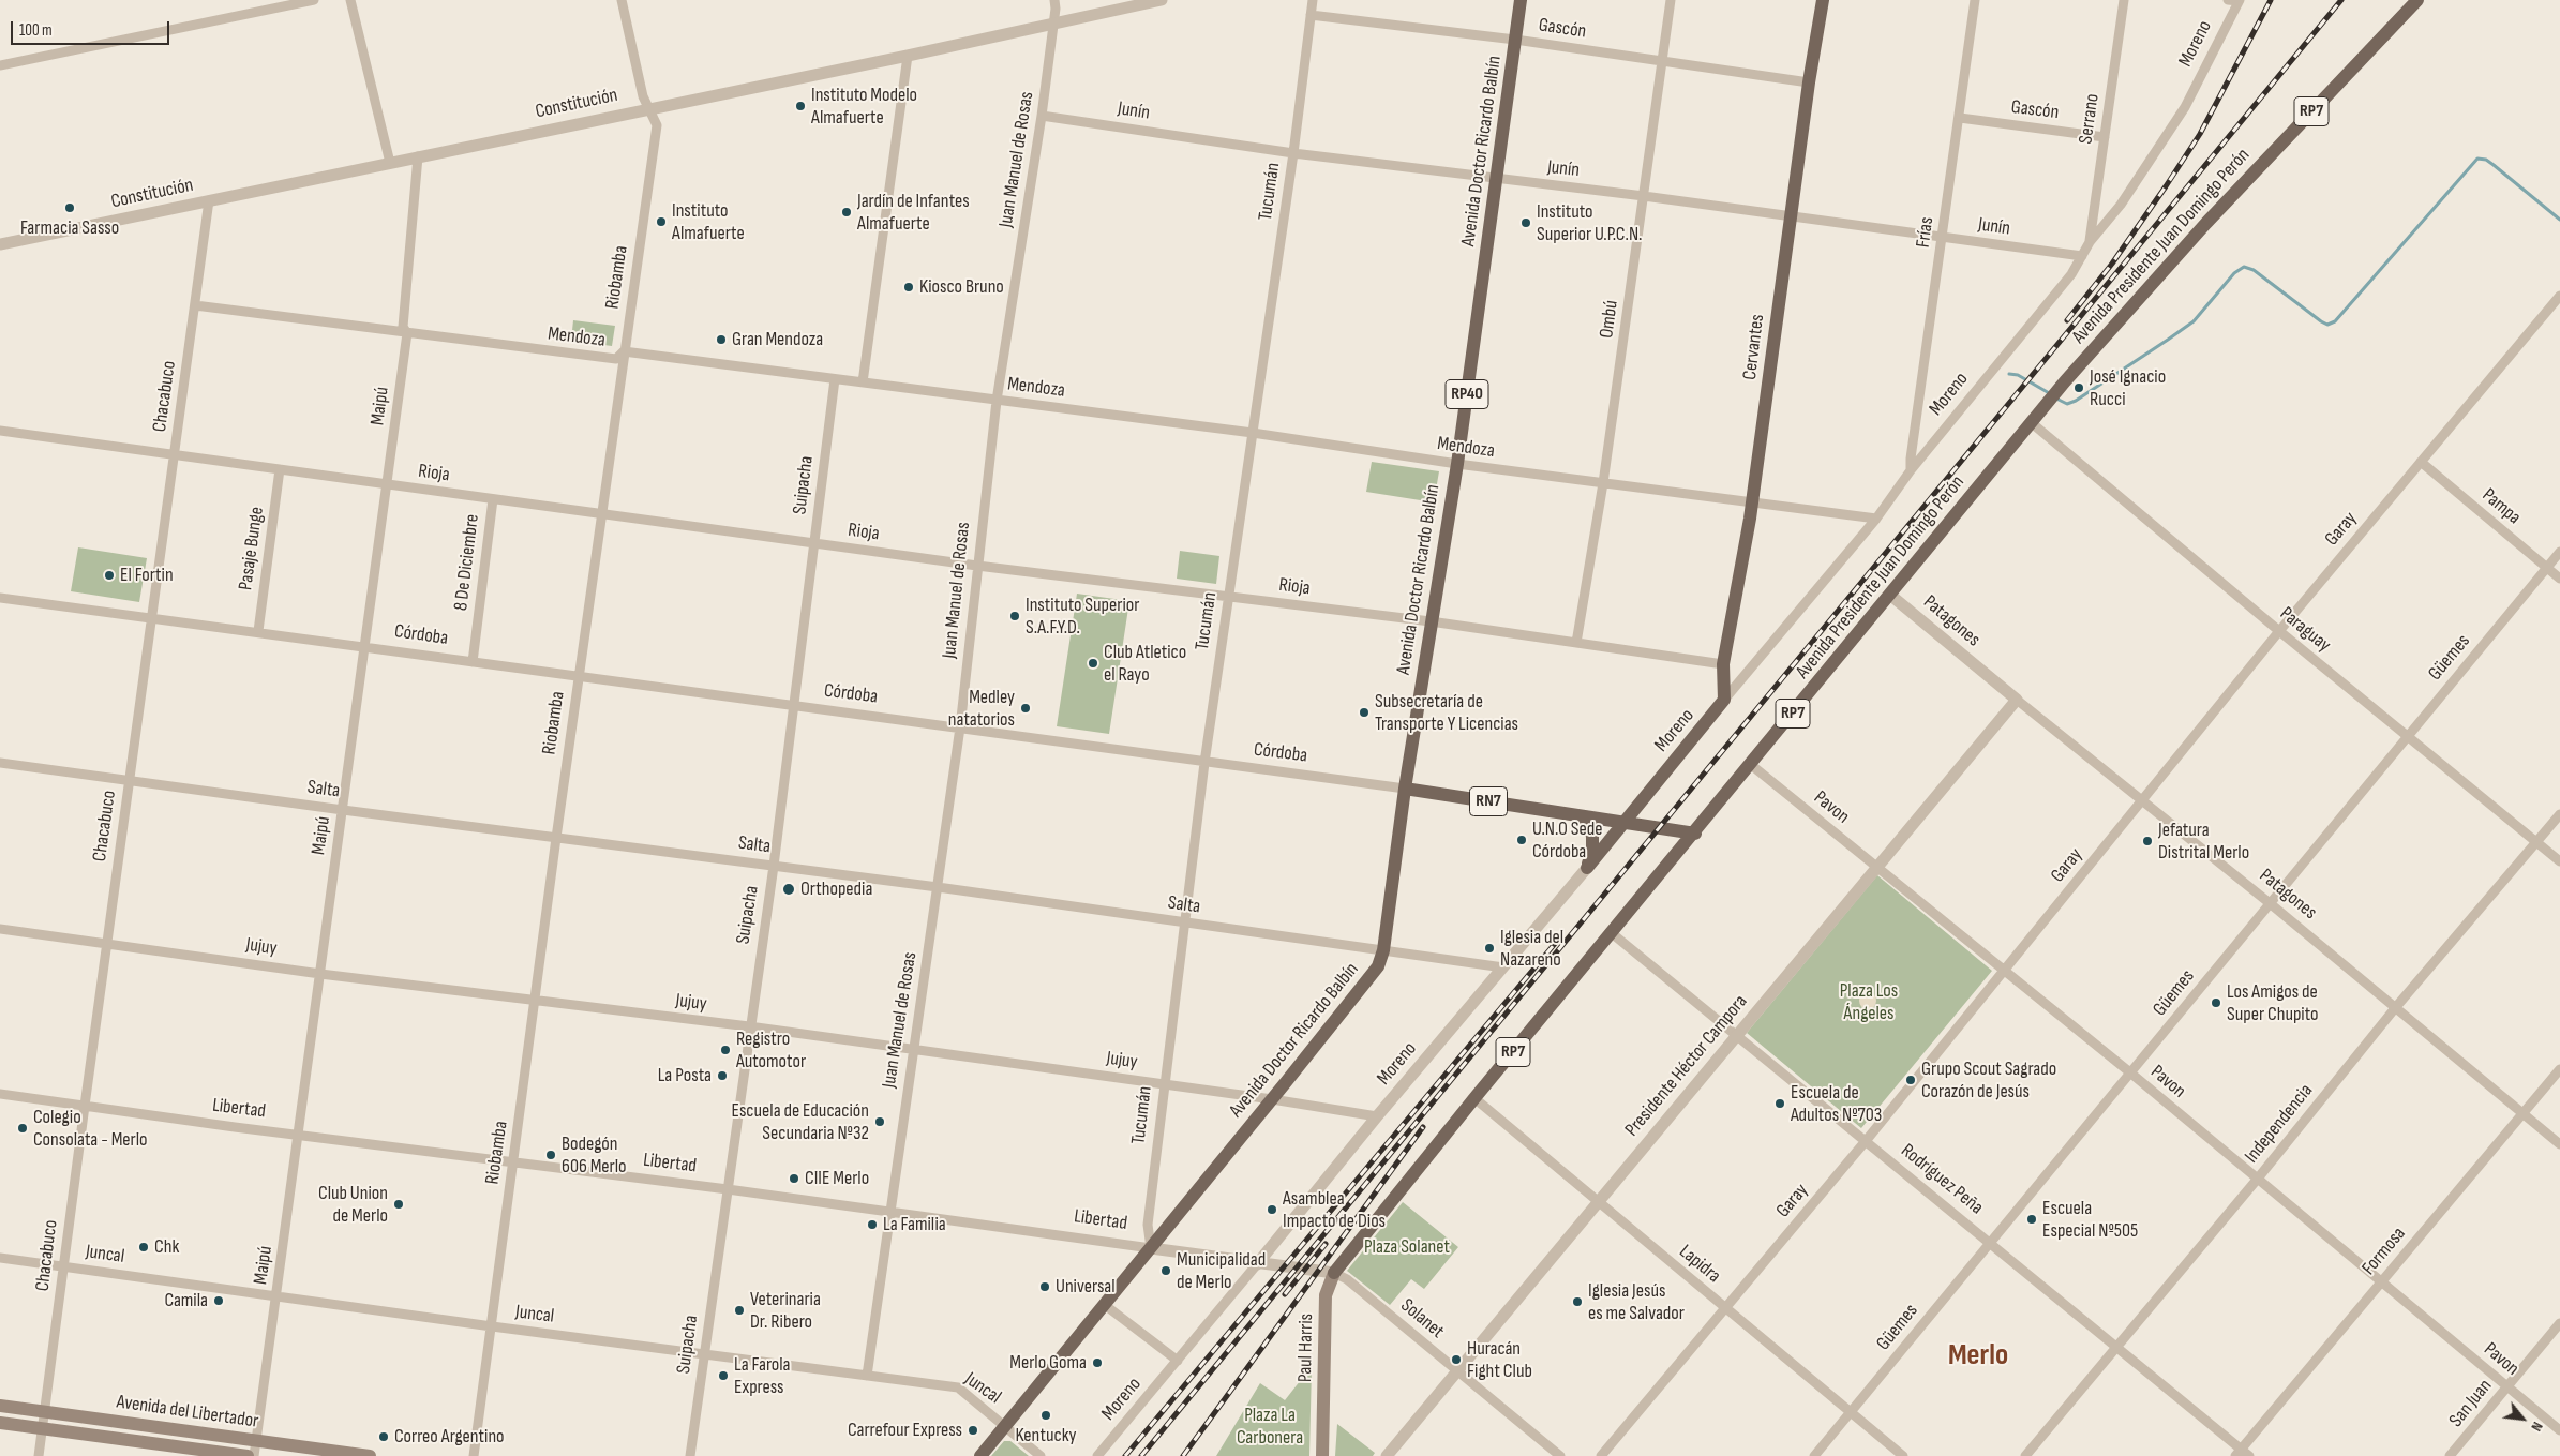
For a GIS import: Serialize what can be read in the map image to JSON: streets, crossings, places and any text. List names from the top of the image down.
{
  "streets": {
    "main road": [
      "Moreno",
      "RP7",
      "Avenida Doctor Ricardo Balbín",
      "Avenida Presidente Juan Domingo Perón",
      "Cervantes",
      "RP40",
      "Córdoba",
      "RN7",
      "Paul Harris",
      "Avenida del Libertador"
    ],
    "street": [
      "Gascón",
      "Constitución",
      "Junín",
      "Serrano",
      "Juan Manuel de Rosas",
      "Tucumán",
      "Frías",
      "Riobamba",
      "Ombú",
      "Mendoza",
      "Chacabuco",
      "Maipú",
      "Rioja",
      "Suipacha",
      "Pampa",
      "Garay",
      "Pasaje Bunge",
      "8 De Diciembre",
      "Patagones",
      "Paraguay",
      "Güemes",
      "Salta",
      "Pavon",
      "Jujuy",
      "Presidente Héctor Campora",
      "Libertad",
      "Independencia",
      "Rodríguez Peña",
      "Formosa",
      "Juncal",
      "Lapidra",
      "Solanet",
      "San Juan"
    ]
  },
  "crossings": [
    ["Gascón", "Serrano"],
    ["Gascón", "Avenida Doctor Ricardo Balbín"],
    ["Gascón", "Tucumán"],
    ["Gascón", "Frías"],
    ["Gascón", "Ombú"],
    ["Gascón", "Cervantes"],
    ["Moreno", "Junín"],
    ["Moreno", "Serrano"],
    ["Moreno", "Frías"],
    ["Moreno", "Mendoza"],
    ["Moreno", "Cervantes"],
    ["Moreno", "Córdoba"],
    ["Moreno", "Salta"],
    ["Moreno", "Jujuy"],
    ["Moreno", "Libertad"],
    ["Constitución", "Juan Manuel de Rosas"],
    ["Constitución", "Riobamba"],
    ["Constitución", "Chacabuco"],
    ["Constitución", "Maipú"],
    ["Junín", "Avenida Doctor Ricardo Balbín"],
    ["Junín", "Juan Manuel de Rosas"],
    ["Junín", "Tucumán"],
    ["Junín", "Frías"],
    ["Junín", "Ombú"],
    ["Junín", "Cervantes"],
    ["Avenida Doctor Ricardo Balbín", "Tucumán"],
    ["Avenida Doctor Ricardo Balbín", "Mendoza"],
    ["Avenida Doctor Ricardo Balbín", "Rioja"],
    ["Avenida Doctor Ricardo Balbín", "Córdoba"],
    ["Avenida Doctor Ricardo Balbín", "Salta"],
    ["Avenida Doctor Ricardo Balbín", "Jujuy"],
    ["Avenida Doctor Ricardo Balbín", "Libertad"],
    ["Juan Manuel de Rosas", "Mendoza"],
    ["Juan Manuel de Rosas", "Rioja"],
    ["Juan Manuel de Rosas", "Córdoba"],
    ["Juan Manuel de Rosas", "Salta"],
    ["Juan Manuel de Rosas", "Jujuy"],
    ["Juan Manuel de Rosas", "Libertad"],
    ["Juan Manuel de Rosas", "Juncal"],
    ["Tucumán", "Mendoza"],
    ["Tucumán", "Rioja"],
    ["Tucumán", "Córdoba"],
    ["Tucumán", "Salta"],
    ["Tucumán", "Jujuy"],
    ["Tucumán", "Libertad"],
    ["Avenida Presidente Juan Domingo Perón", "Patagones"],
    ["Avenida Presidente Juan Domingo Perón", "Paraguay"],
    ["Avenida Presidente Juan Domingo Perón", "Córdoba"],
    ["Avenida Presidente Juan Domingo Perón", "Pavon"],
    ["Avenida Presidente Juan Domingo Perón", "Libertad"],
    ["Avenida Presidente Juan Domingo Perón", "Rodríguez Peña"],
    ["Avenida Presidente Juan Domingo Perón", "Lapidra"],
    ["Avenida Presidente Juan Domingo Perón", "Solanet"],
    ["Avenida Presidente Juan Domingo Perón", "Paul Harris"],
    ["Riobamba", "Mendoza"],
    ["Riobamba", "Rioja"],
    ["Riobamba", "Córdoba"],
    ["Riobamba", "Salta"],
    ["Riobamba", "Jujuy"],
    ["Riobamba", "Libertad"],
    ["Riobamba", "Juncal"],
    ["Ombú", "Mendoza"],
    ["Ombú", "Rioja"],
    ["Mendoza", "Cervantes"],
    ["Mendoza", "Chacabuco"],
    ["Mendoza", "Maipú"],
    ["Mendoza", "Suipacha"],
    ["Cervantes", "Rioja"],
    ["Chacabuco", "Rioja"],
    ["Chacabuco", "Córdoba"],
    ["Chacabuco", "Salta"],
    ["Chacabuco", "Jujuy"],
    ["Chacabuco", "Libertad"],
    ["Chacabuco", "Juncal"],
    ["Chacabuco", "Avenida del Libertador"],
    ["Maipú", "Rioja"],
    ["Maipú", "Córdoba"],
    ["Maipú", "Salta"],
    ["Maipú", "Jujuy"],
    ["Maipú", "Libertad"],
    ["Maipú", "Juncal"],
    ["Maipú", "Avenida del Libertador"],
    ["Rioja", "Suipacha"],
    ["Rioja", "Pasaje Bunge"],
    ["Rioja", "8 De Diciembre"],
    ["Suipacha", "Córdoba"],
    ["Suipacha", "Salta"],
    ["Suipacha", "Jujuy"],
    ["Suipacha", "Libertad"],
    ["Suipacha", "Juncal"],
    ["Pampa", "Garay"],
    ["Pampa", "Güemes"],
    ["Garay", "Patagones"],
    ["Garay", "Paraguay"],
    ["Garay", "Pavon"],
    ["Garay", "Rodríguez Peña"],
    ["Garay", "Lapidra"],
    ["Pasaje Bunge", "Córdoba"],
    ["8 De Diciembre", "Córdoba"],
    ["Patagones", "Güemes"],
    ["Patagones", "Presidente Héctor Campora"],
    ["Patagones", "Independencia"],
    ["Patagones", "Formosa"],
    ["Paraguay", "Güemes"],
    ["Paraguay", "Independencia"],
    ["Güemes", "Pavon"],
    ["Güemes", "Rodríguez Peña"],
    ["Güemes", "Lapidra"],
    ["Pavon", "Presidente Héctor Campora"],
    ["Pavon", "Independencia"],
    ["Pavon", "Formosa"],
    ["Pavon", "San Juan"],
    ["Presidente Héctor Campora", "Rodríguez Peña"],
    ["Presidente Héctor Campora", "Lapidra"],
    ["Presidente Héctor Campora", "Solanet"],
    ["Libertad", "Solanet"],
    ["Libertad", "Paul Harris"],
    ["Independencia", "Rodríguez Peña"],
    ["Rodríguez Peña", "Formosa"],
    ["Solanet", "Paul Harris"]
  ],
  "districts": ["Merlo"],
  "parks": ["Plaza Los Ángeles", "Plaza Solanet", "Plaza La Carbonera"],
  "places": [
    "Instituto Modelo Almafuerte",
    "Farmacia Sasso",
    "Jardín de Infantes Almafuerte",
    "Instituto Almafuerte",
    "Instituto Superior U.P.C.N.",
    "Kiosco Bruno",
    "Gran Mendoza",
    "José Ignacio Rucci",
    "El Fortin",
    "Instituto Superior S.A.F.Y.D.",
    "Club Atletico el Rayo",
    "Medley natatorios",
    "Subsecretaría de Transporte Y Licencias",
    "U.N.O Sede Córdoba",
    "Jefatura Distrital Merlo",
    "Orthopedia",
    "Iglesia del Nazareno",
    "Los Amigos de Super Chupito",
    "Registro Automotor",
    "La Posta",
    "Grupo Scout Sagrado Corazón de Jesús",
    "Escuela de Adultos Nº703",
    "Escuela de Educación Secundaria Nº32",
    "Colegio Consolata - Merlo",
    "Bodegón 606 Merlo",
    "CIIE Merlo",
    "Club Union de Merlo",
    "Asamblea Impacto de Dios",
    "Escuela Especial Nº505",
    "La Familia",
    "Chk",
    "Municipalidad de Merlo",
    "Universal",
    "Camila",
    "Iglesia Jesús es me Salvador",
    "Veterinaria Dr. Ribero",
    "Huracán Fight Club",
    "Merlo Goma",
    "La Farola Express",
    "Kentucky",
    "Carrefour Express",
    "Correo Argentino"
  ],
  "scale_bar": "100 m",
  "north": "bottom right"
}
